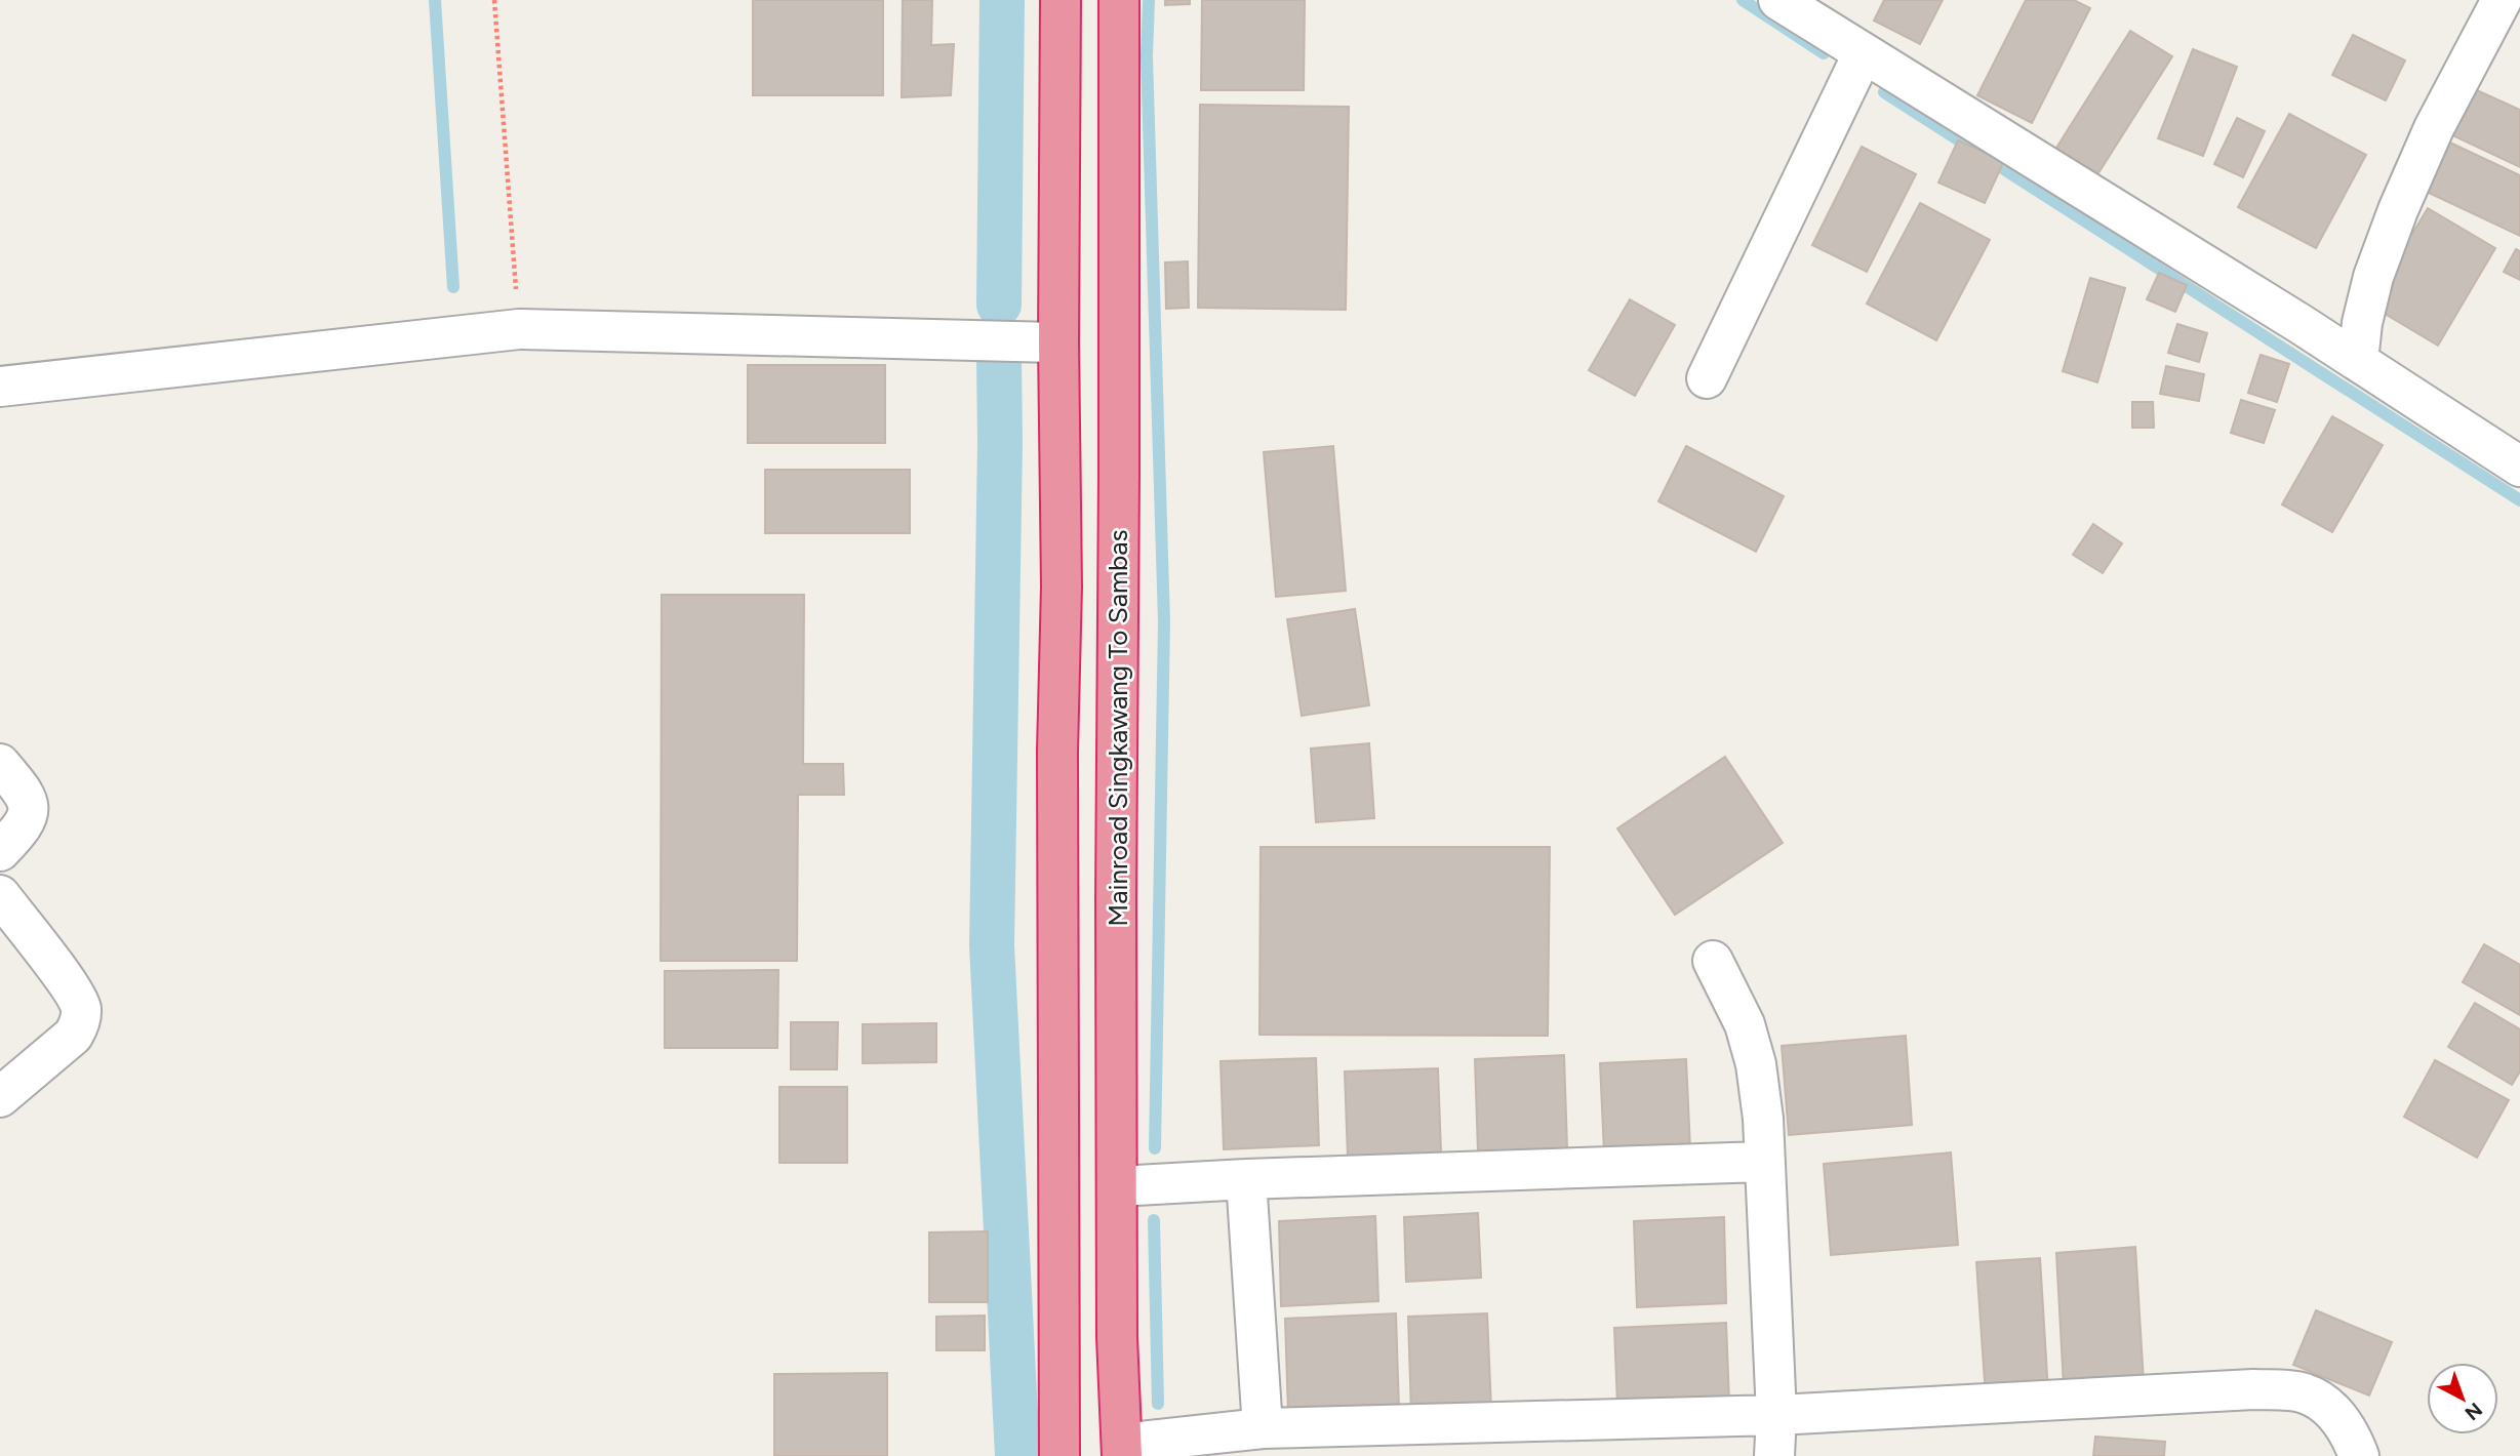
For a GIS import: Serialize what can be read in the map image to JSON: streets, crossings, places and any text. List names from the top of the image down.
{
  "streets": {
    "highway": ["Mainroad Singkawang To Sambas"]
  },
  "north": "bottom right"
}
